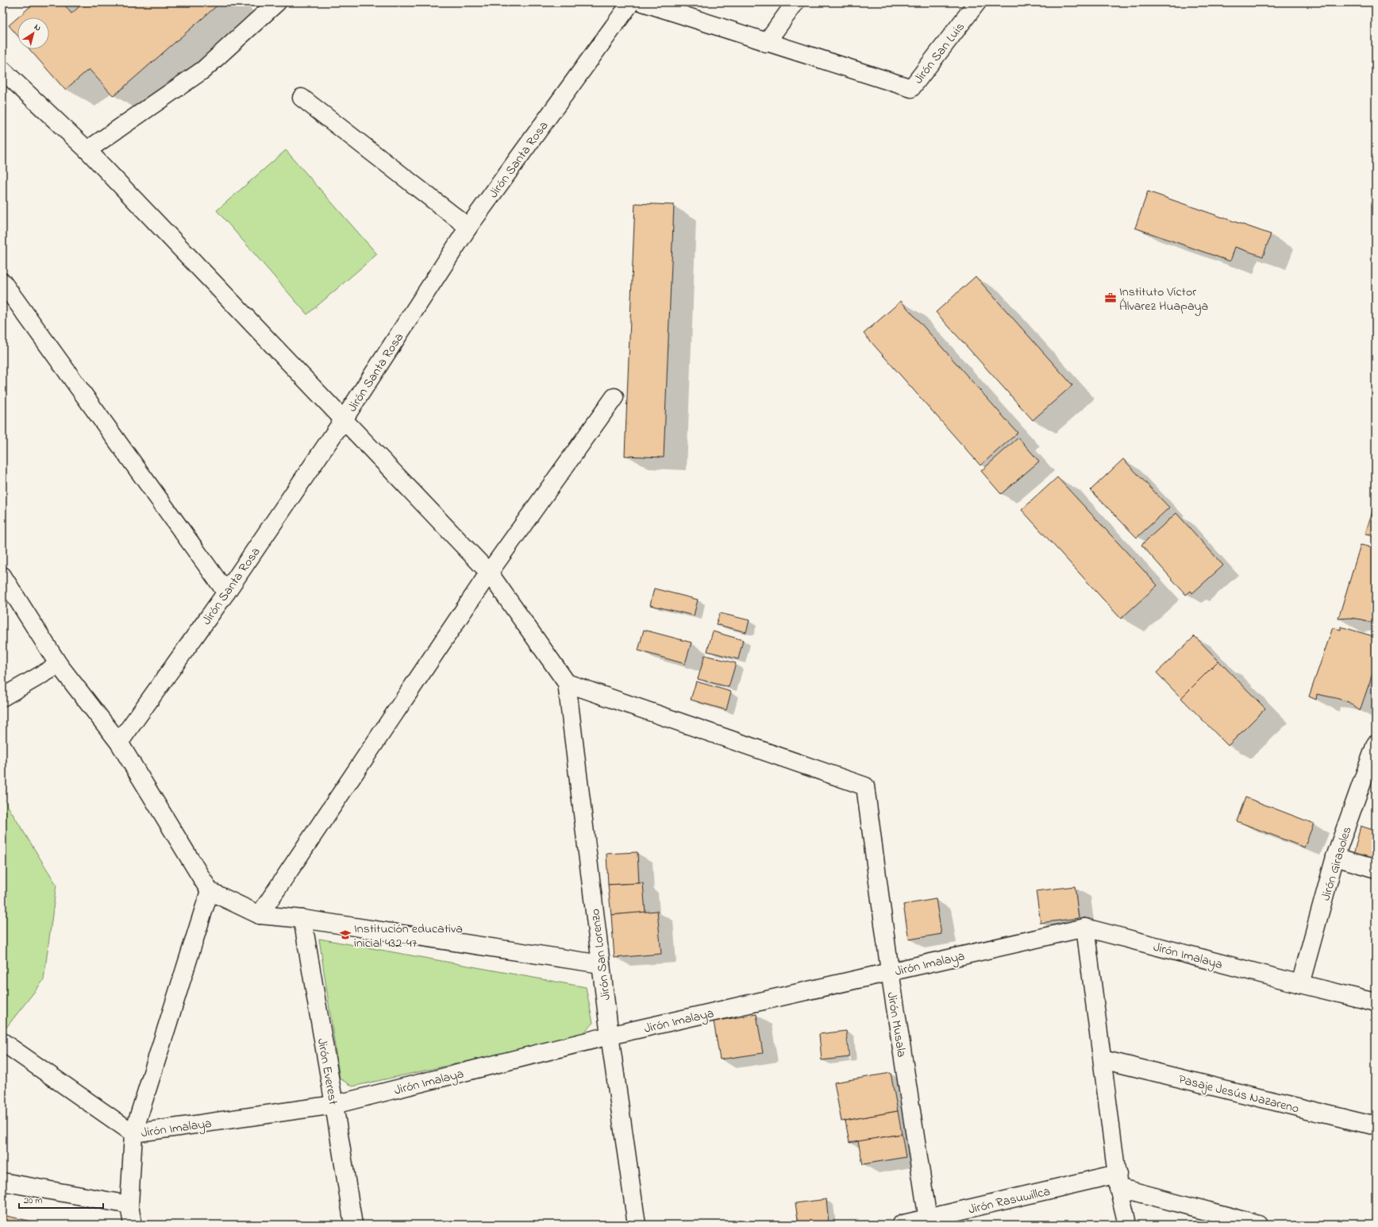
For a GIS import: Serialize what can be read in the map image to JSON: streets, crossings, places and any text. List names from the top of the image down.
{
  "streets": {
    "street": [
      "Jirón San Luis",
      "Jirón Santa Rosa",
      "Jirón Girasoles",
      "Jirón San Lorenzo",
      "Jirón Imalaya",
      "Jirón Musala",
      "Jirón Everest",
      "Pasaje Jesús Nazareno",
      "Jirón Rasuwillca"
    ]
  },
  "crossings": [
    ["Jirón Girasoles", "Jirón Imalaya"],
    ["Jirón San Lorenzo", "Jirón Imalaya"],
    ["Jirón San Lorenzo", "Jirón Musala"],
    ["Jirón Imalaya", "Jirón Musala"],
    ["Jirón Imalaya", "Jirón Everest"],
    ["Jirón Musala", "Jirón Rasuwillca"]
  ],
  "places": {
    "office": ["Instituto Víctor Álvarez Huapaya"],
    "school or university": ["Institución educativa inicial 432-47"]
  },
  "scale_bar": "20 m",
  "north": "top right"
}
